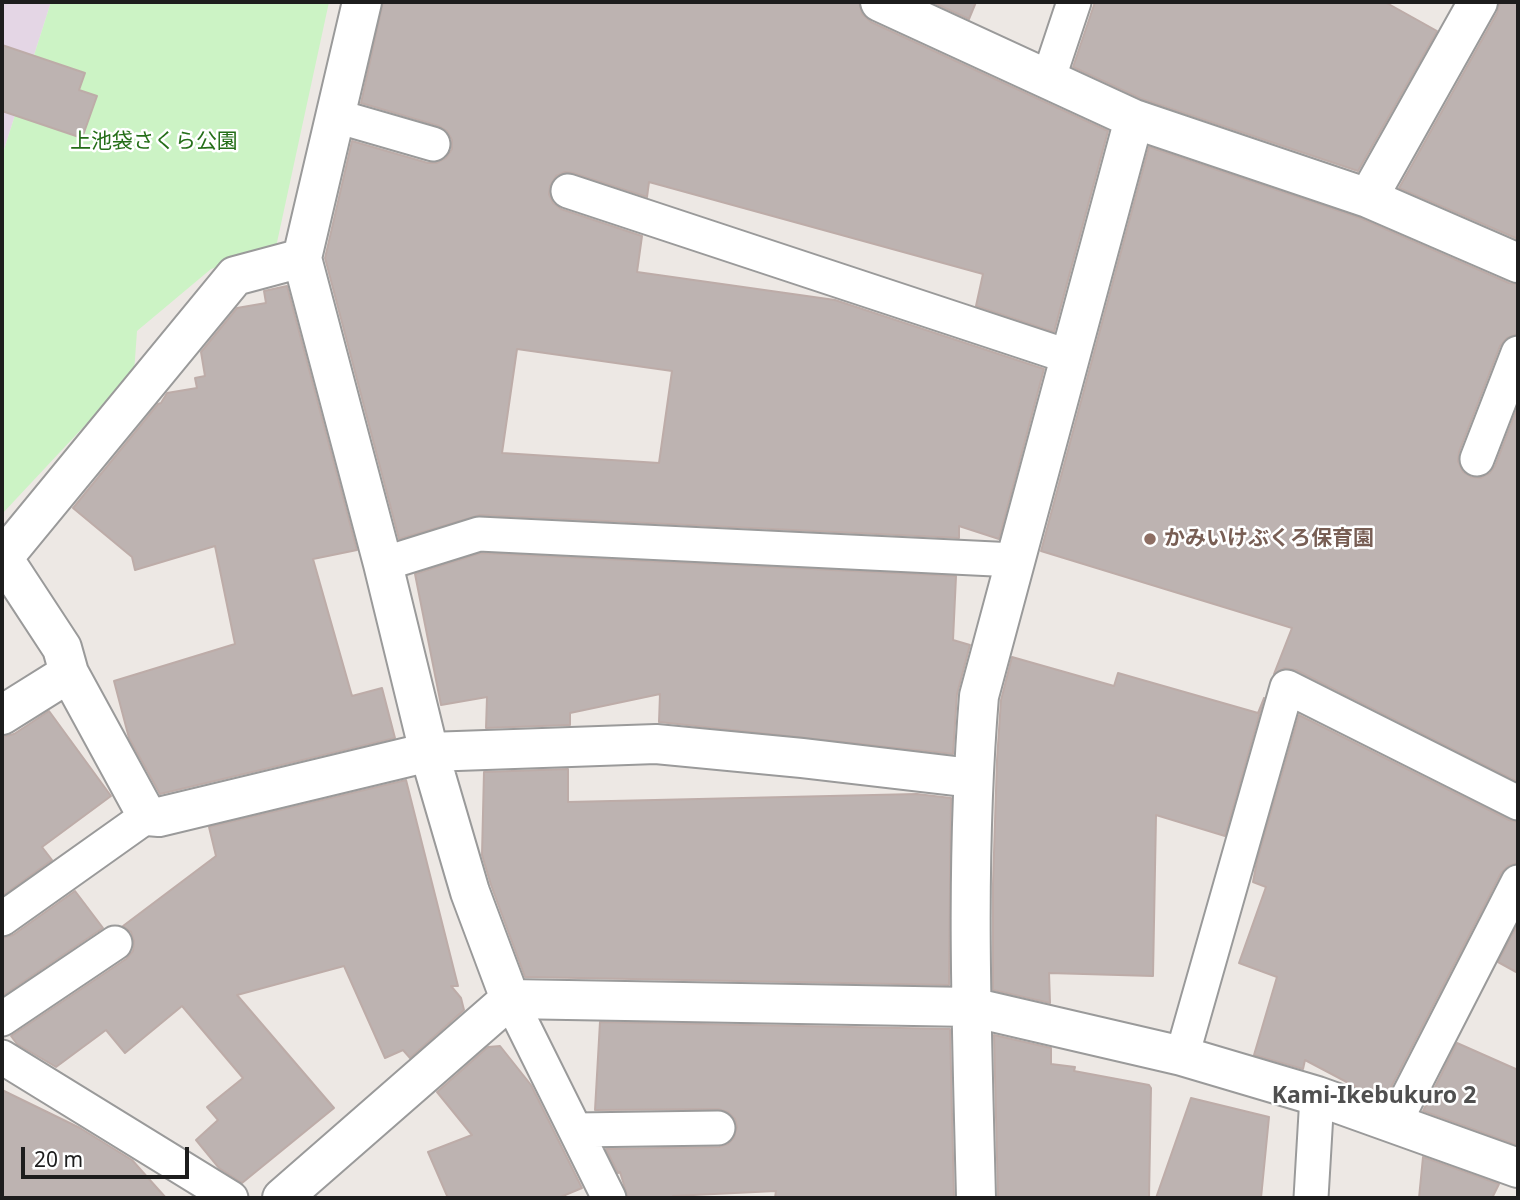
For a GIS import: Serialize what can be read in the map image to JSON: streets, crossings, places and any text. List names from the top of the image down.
{
  "districts": ["Kami-Ikebukuro 2"],
  "parks": ["上池袋さくら公園"],
  "places": ["かみいけぶくろ保育園"],
  "scale_bar": "20 m"
}
